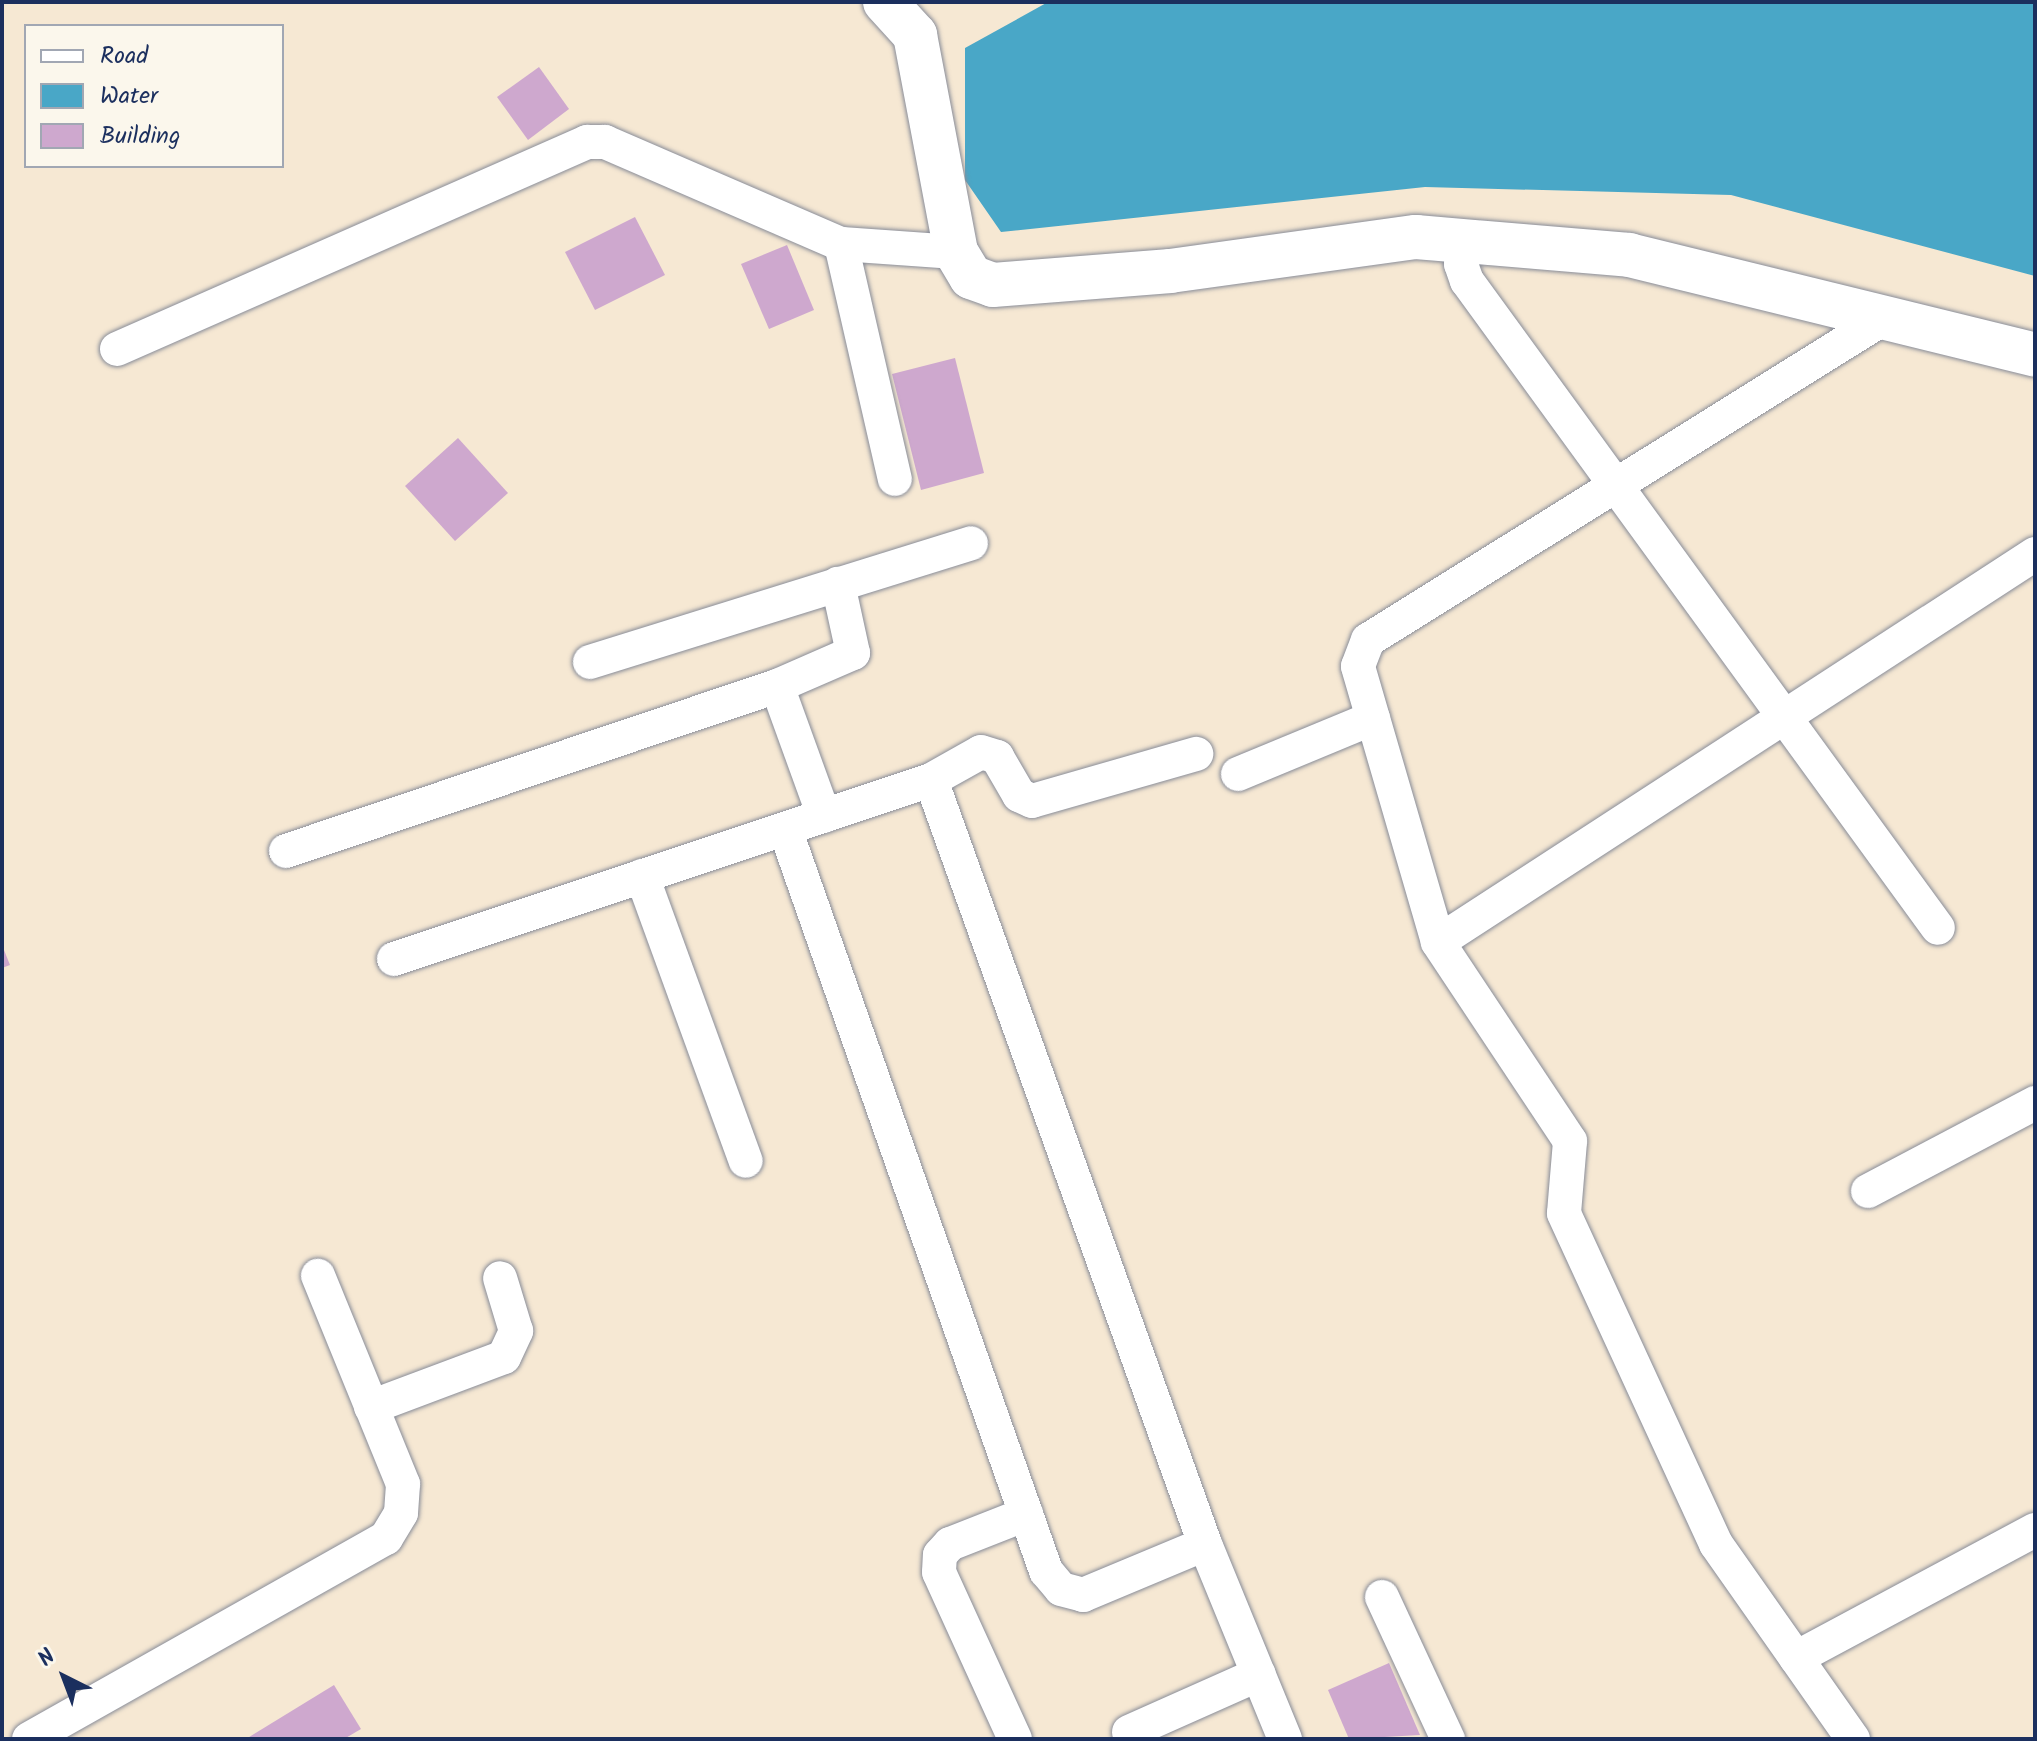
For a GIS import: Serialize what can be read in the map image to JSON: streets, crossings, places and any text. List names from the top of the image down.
{
  "legend": ["Road", "Water", "Building"],
  "north": "top left"
}
